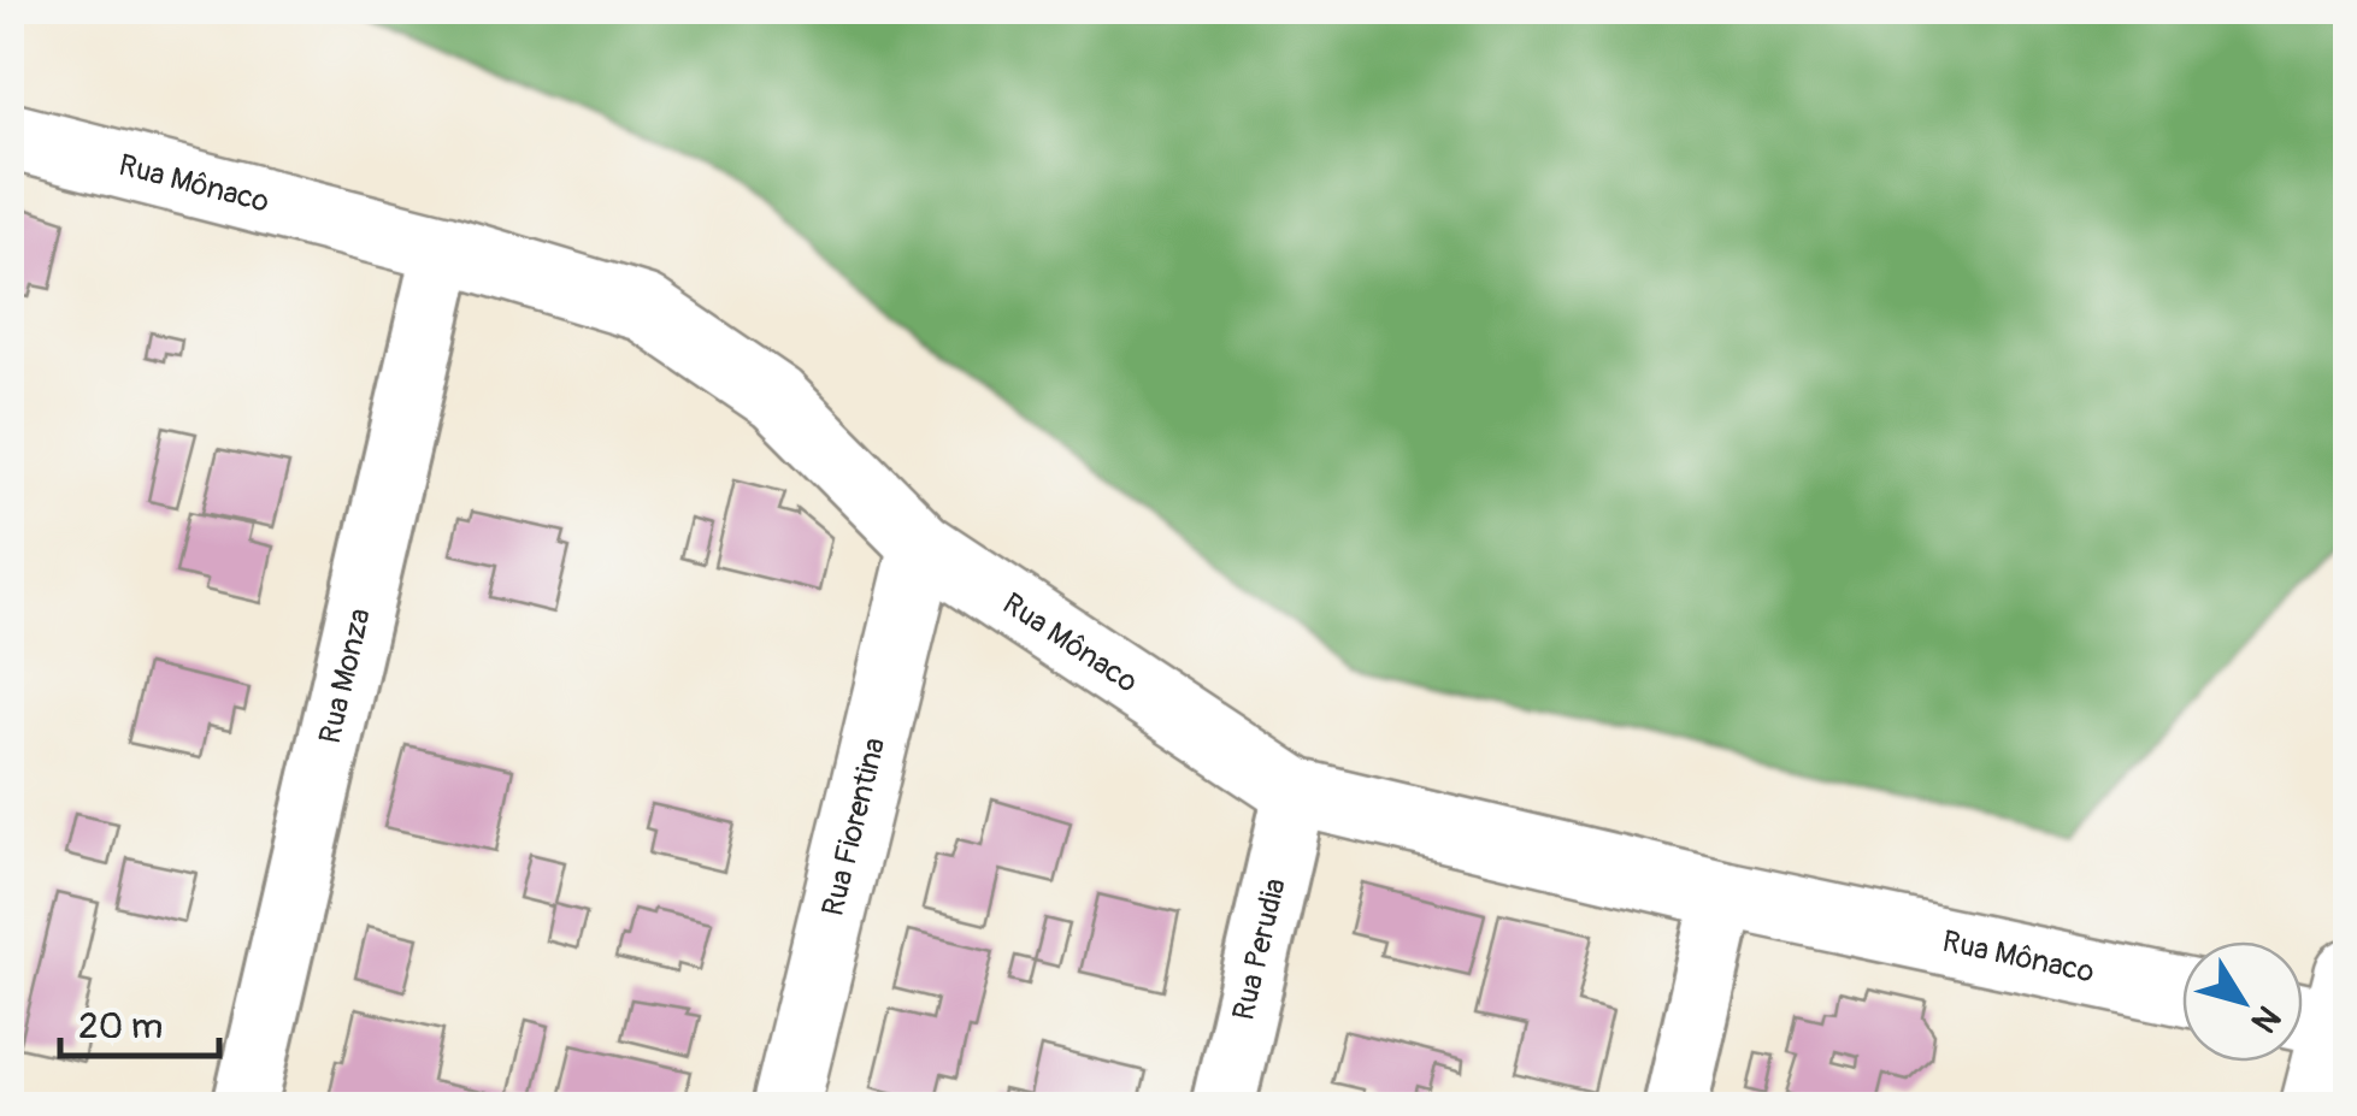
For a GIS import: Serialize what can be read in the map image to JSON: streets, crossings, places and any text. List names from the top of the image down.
{
  "streets": {
    "street": [
      "Rua Mônaco",
      "Rua Monza",
      "Rua Fiorentina",
      "Rua Perudia"
    ]
  },
  "crossings": [
    ["Rua Mônaco", "Rua Monza"],
    ["Rua Mônaco", "Rua Fiorentina"],
    ["Rua Mônaco", "Rua Perudia"]
  ],
  "scale_bar": "20 m",
  "north": "bottom right"
}
